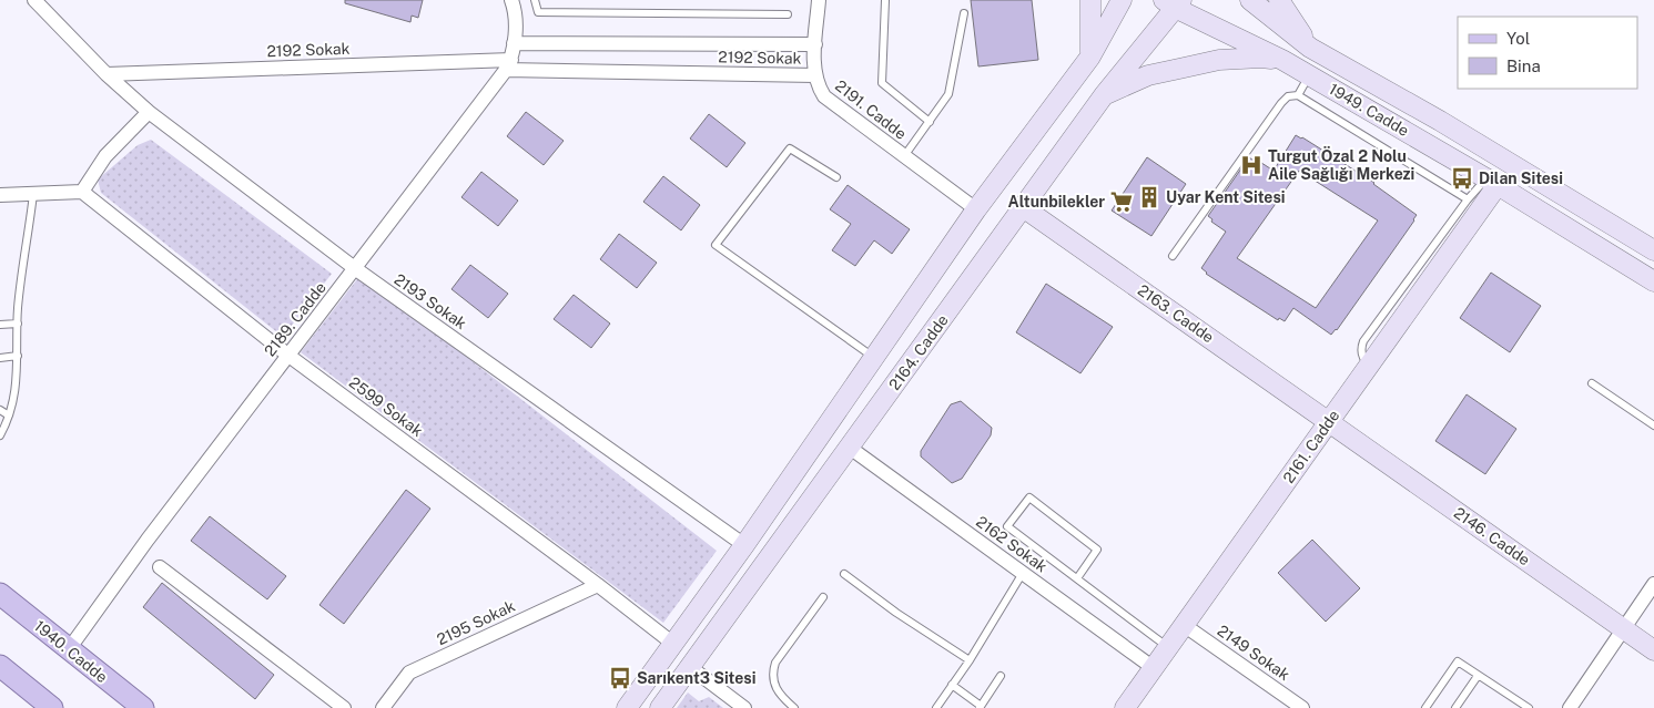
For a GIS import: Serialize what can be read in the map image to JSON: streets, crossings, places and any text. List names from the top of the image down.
{
  "streets": {
    "main road": ["1940. Cadde"],
    "street": [
      "2192 Sokak",
      "2191. Cadde",
      "1949. Cadde",
      "2193 Sokak",
      "2163. Cadde",
      "2189. Cadde",
      "2164. Cadde",
      "2599 Sokak",
      "2161. Cadde",
      "2146. Cadde",
      "2162 Sokak",
      "2195 Sokak",
      "2149 Sokak"
    ]
  },
  "crossings": [
    ["2192 Sokak", "2191. Cadde"],
    ["2192 Sokak", "2193 Sokak"],
    ["2192 Sokak", "2189. Cadde"],
    ["1949. Cadde", "2164. Cadde"],
    ["1949. Cadde", "2161. Cadde"],
    ["2193 Sokak", "2189. Cadde"],
    ["2163. Cadde", "2164. Cadde"],
    ["2163. Cadde", "2161. Cadde"],
    ["2163. Cadde", "2146. Cadde"],
    ["2189. Cadde", "2599 Sokak"],
    ["2189. Cadde", "1940. Cadde"],
    ["2164. Cadde", "2162 Sokak"],
    ["2599 Sokak", "2195 Sokak"],
    ["2161. Cadde", "2146. Cadde"],
    ["2161. Cadde", "2162 Sokak"],
    ["2161. Cadde", "2149 Sokak"]
  ],
  "places": {
    "hospital": ["Turgut Özal 2 Nolu Aile Sağlığı Merkezi"],
    "bus stop": ["Dilan Sitesi", "Sarıkent3 Sitesi"],
    "building": ["Uyar Kent Sitesi"],
    "supermarket": ["Altunbilekler"]
  },
  "legend": ["Yol", "Bina"]
}
